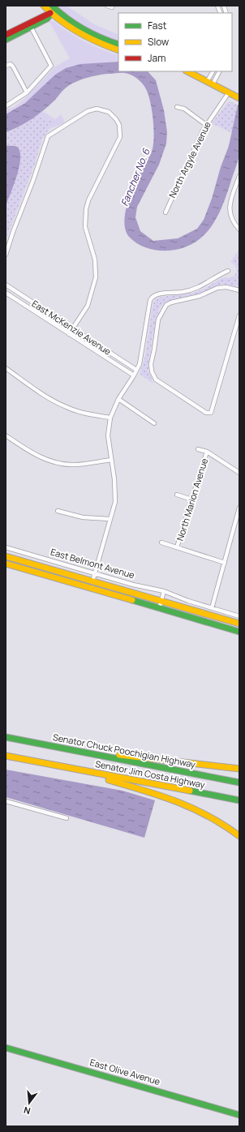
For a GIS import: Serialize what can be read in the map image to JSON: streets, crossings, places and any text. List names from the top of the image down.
{
  "streets": {
    "main road": [
      "East Belmont Avenue",
      "Senator Chuck Poochigian Highway",
      "Senator Jim Costa Highway",
      "East Olive Avenue"
    ],
    "street": ["North Argyle Avenue", "East McKenzie Avenue", "North Marion Avenue"]
  },
  "water": ["Fancher No. 6"],
  "legend": ["Fast", "Slow", "Jam"],
  "north": "bottom"
}
